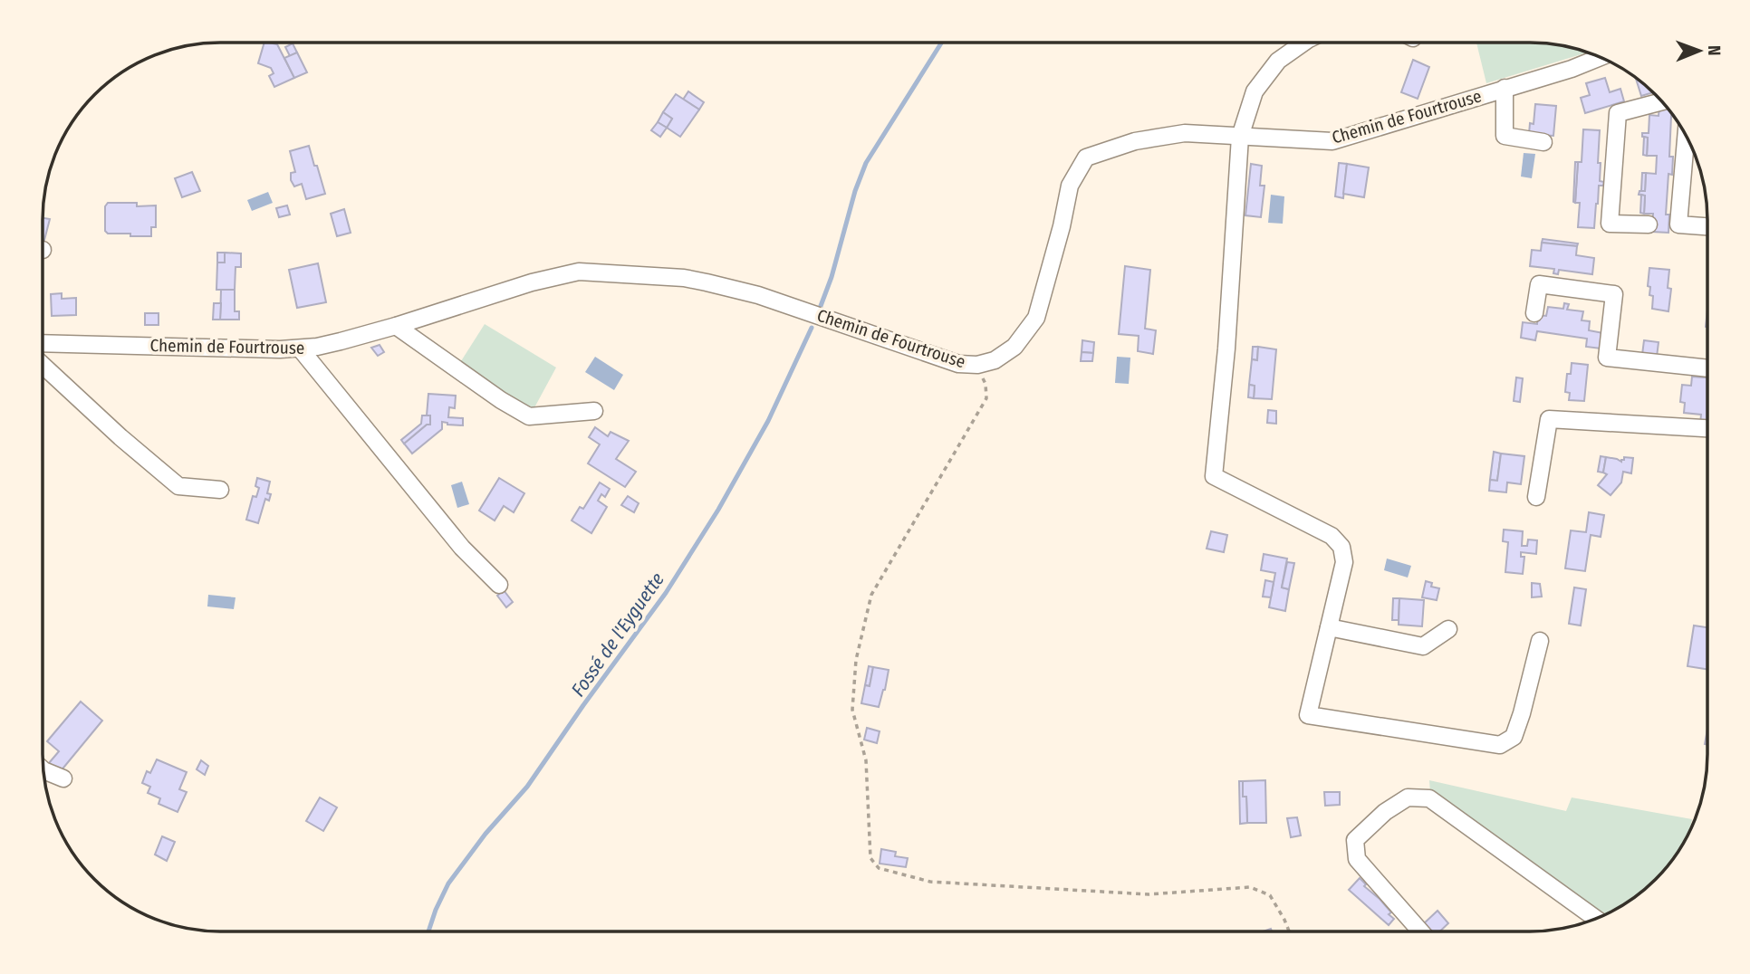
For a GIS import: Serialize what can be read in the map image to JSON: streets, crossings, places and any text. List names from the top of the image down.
{
  "streets": {
    "street": ["Chemin de Fourtrouse"]
  },
  "water": ["Fossé de l'Eyguette"],
  "north": "right"
}
